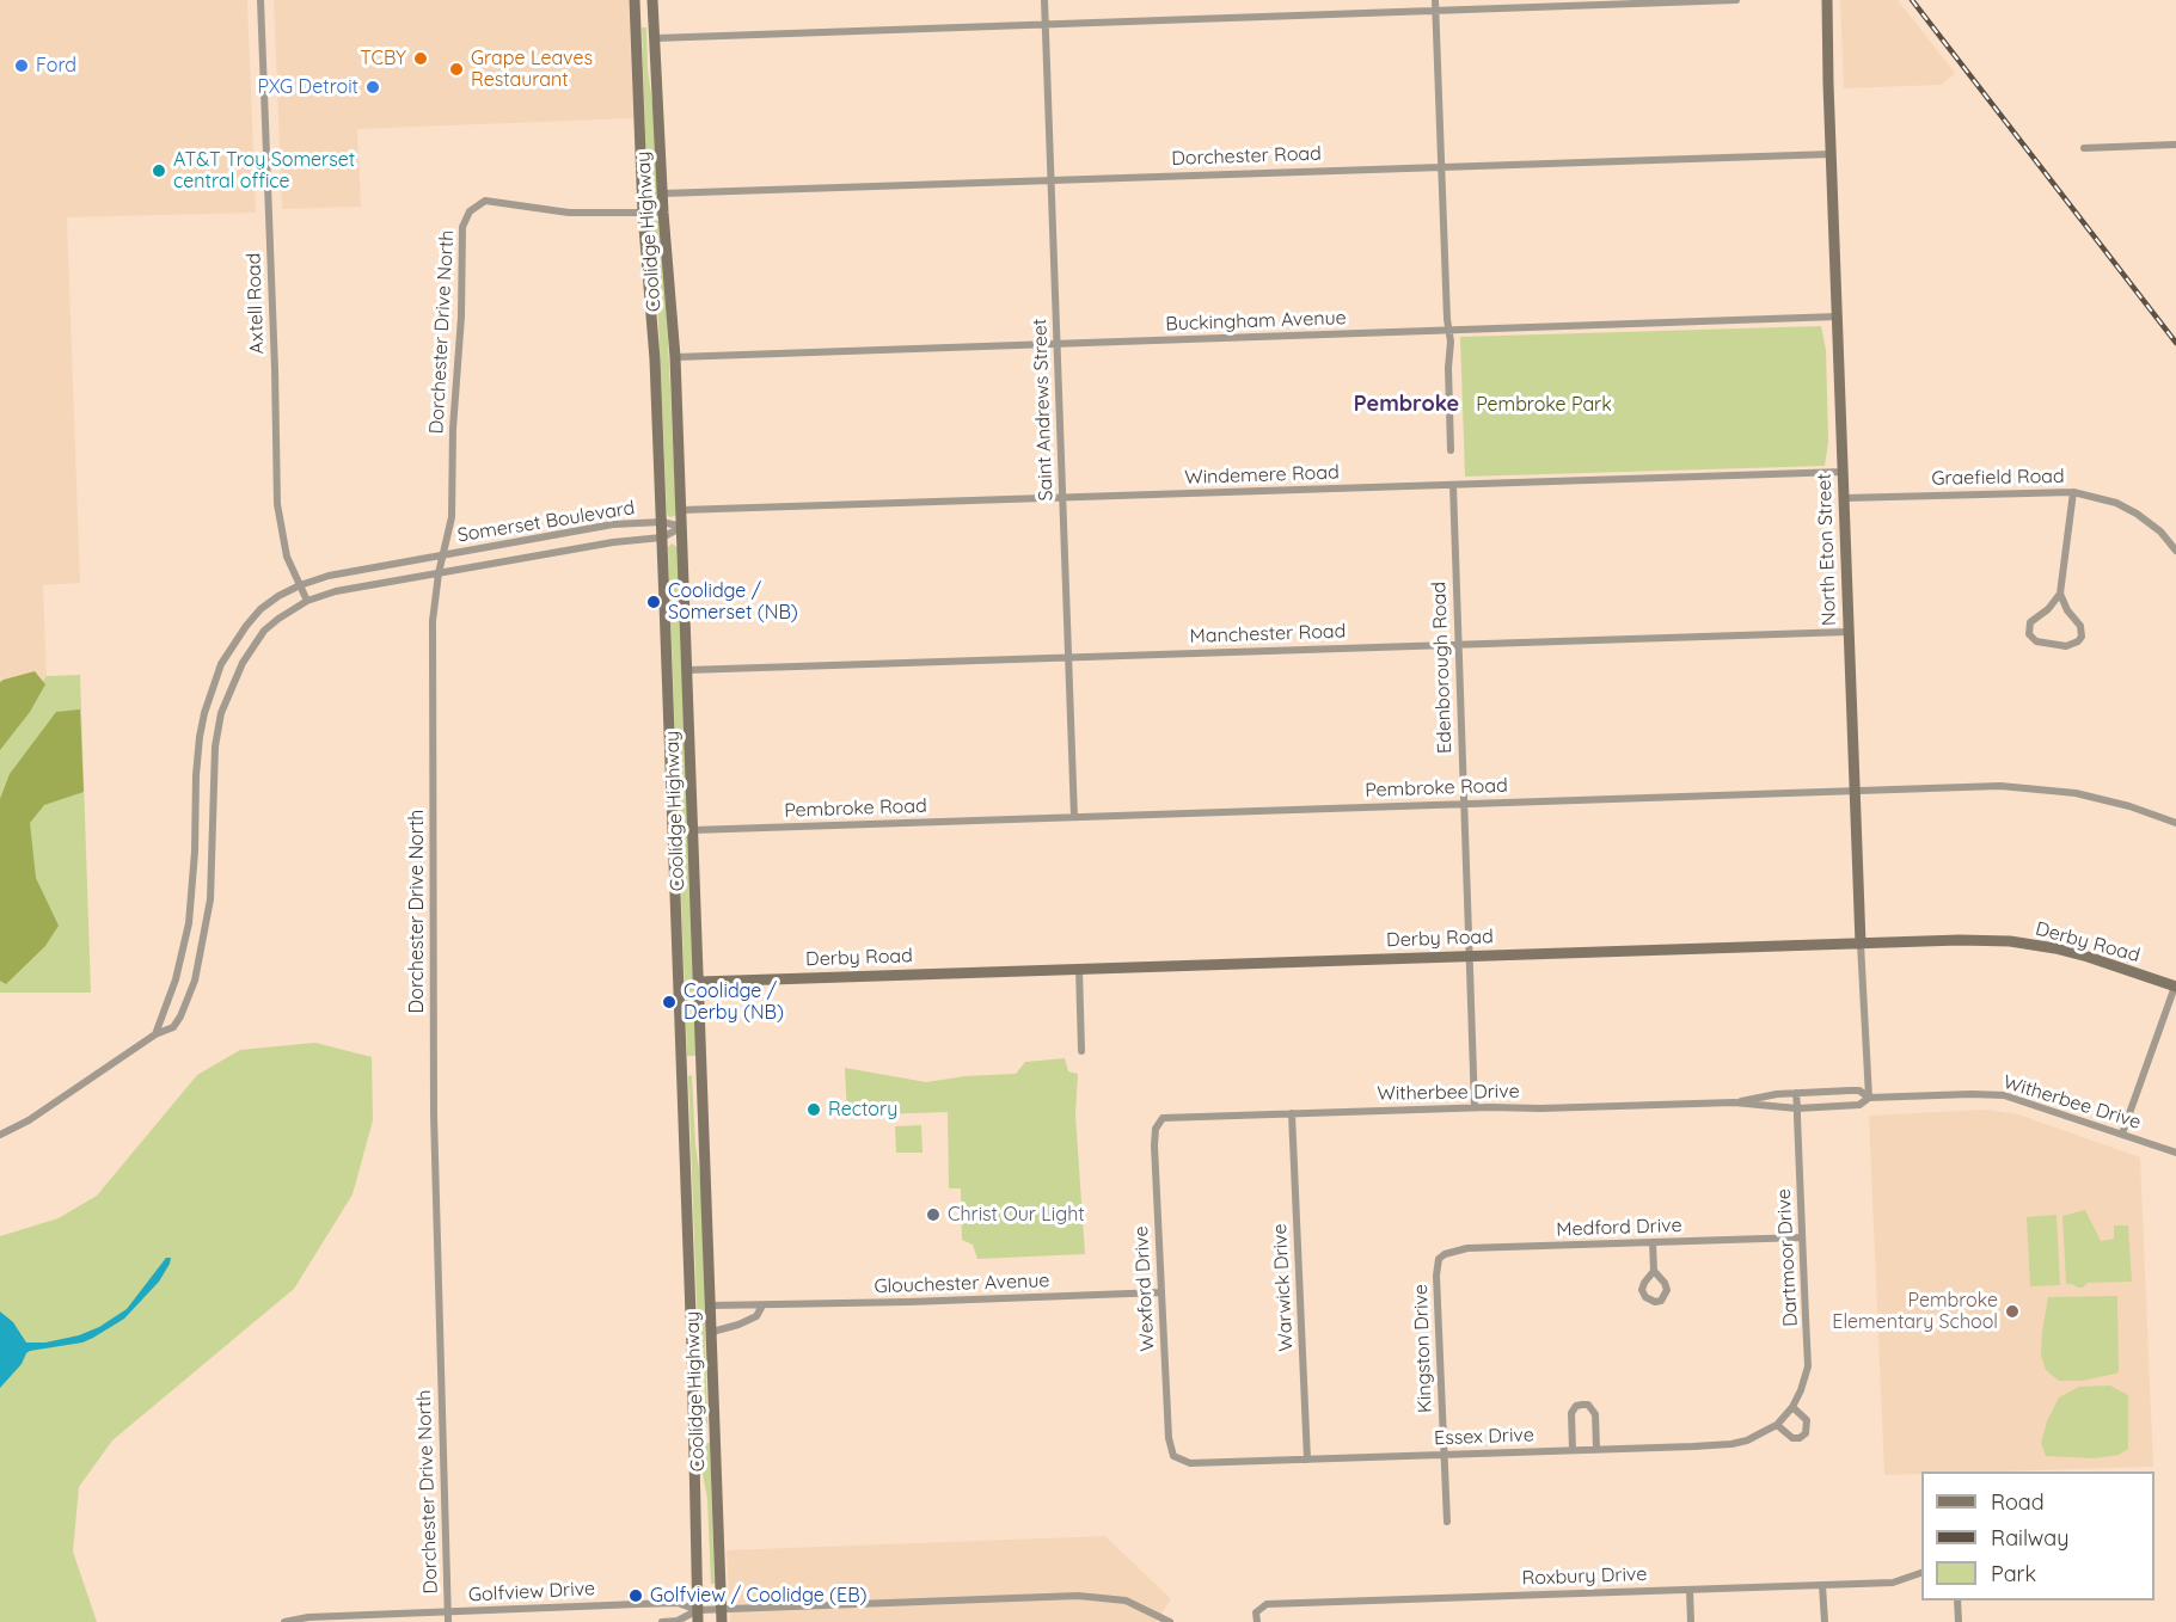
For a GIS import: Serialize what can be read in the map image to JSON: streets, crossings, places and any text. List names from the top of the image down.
{
  "streets": {
    "main road": ["Coolidge Highway", "North Eton Street", "Derby Road"],
    "street": [
      "Dorchester Road",
      "Axtell Road",
      "Buckingham Avenue",
      "Dorchester Drive North",
      "Saint Andrews Street",
      "Windemere Road",
      "Graefield Road",
      "Somerset Boulevard",
      "Manchester Road",
      "Edenborough Road",
      "Pembroke Road",
      "Witherbee Drive",
      "Medford Drive",
      "Dartmoor Drive",
      "Glouchester Avenue",
      "Warwick Drive",
      "Wexford Drive",
      "Kingston Drive",
      "Essex Drive",
      "Roxbury Drive",
      "Golfview Drive"
    ]
  },
  "crossings": [
    ["Dorchester Road", "Coolidge Highway"],
    ["Dorchester Road", "Saint Andrews Street"],
    ["Dorchester Road", "North Eton Street"],
    ["Coolidge Highway", "Buckingham Avenue"],
    ["Coolidge Highway", "Dorchester Drive North"],
    ["Coolidge Highway", "Windemere Road"],
    ["Coolidge Highway", "Somerset Boulevard"],
    ["Coolidge Highway", "Manchester Road"],
    ["Coolidge Highway", "Pembroke Road"],
    ["Coolidge Highway", "Derby Road"],
    ["Coolidge Highway", "Glouchester Avenue"],
    ["Coolidge Highway", "Golfview Drive"],
    ["Axtell Road", "Somerset Boulevard"],
    ["Buckingham Avenue", "Saint Andrews Street"],
    ["Buckingham Avenue", "North Eton Street"],
    ["Dorchester Drive North", "Somerset Boulevard"],
    ["Dorchester Drive North", "Golfview Drive"],
    ["Saint Andrews Street", "Windemere Road"],
    ["Saint Andrews Street", "Manchester Road"],
    ["Saint Andrews Street", "Pembroke Road"],
    ["Windemere Road", "North Eton Street"],
    ["Windemere Road", "Edenborough Road"],
    ["Graefield Road", "North Eton Street"],
    ["North Eton Street", "Manchester Road"],
    ["North Eton Street", "Pembroke Road"],
    ["North Eton Street", "Derby Road"],
    ["North Eton Street", "Witherbee Drive"],
    ["Manchester Road", "Edenborough Road"],
    ["Edenborough Road", "Pembroke Road"],
    ["Edenborough Road", "Derby Road"],
    ["Edenborough Road", "Witherbee Drive"],
    ["Witherbee Drive", "Dartmoor Drive"],
    ["Witherbee Drive", "Warwick Drive"],
    ["Witherbee Drive", "Wexford Drive"],
    ["Medford Drive", "Dartmoor Drive"],
    ["Medford Drive", "Kingston Drive"],
    ["Dartmoor Drive", "Essex Drive"],
    ["Glouchester Avenue", "Wexford Drive"],
    ["Warwick Drive", "Essex Drive"],
    ["Wexford Drive", "Essex Drive"],
    ["Kingston Drive", "Essex Drive"]
  ],
  "districts": ["Pembroke"],
  "parks": ["Pembroke Park"],
  "places": [
    "TCBY",
    "Ford",
    "Grape Leaves Restaurant",
    "PXG Detroit",
    "AT&T Troy Somerset central office",
    "Coolidge / Somerset (NB)",
    "Coolidge / Derby (NB)",
    "Rectory",
    "Christ Our Light",
    "Pembroke Elementary School",
    "Golfview / Coolidge (EB)"
  ],
  "legend": ["Road", "Railway", "Park"]
}
